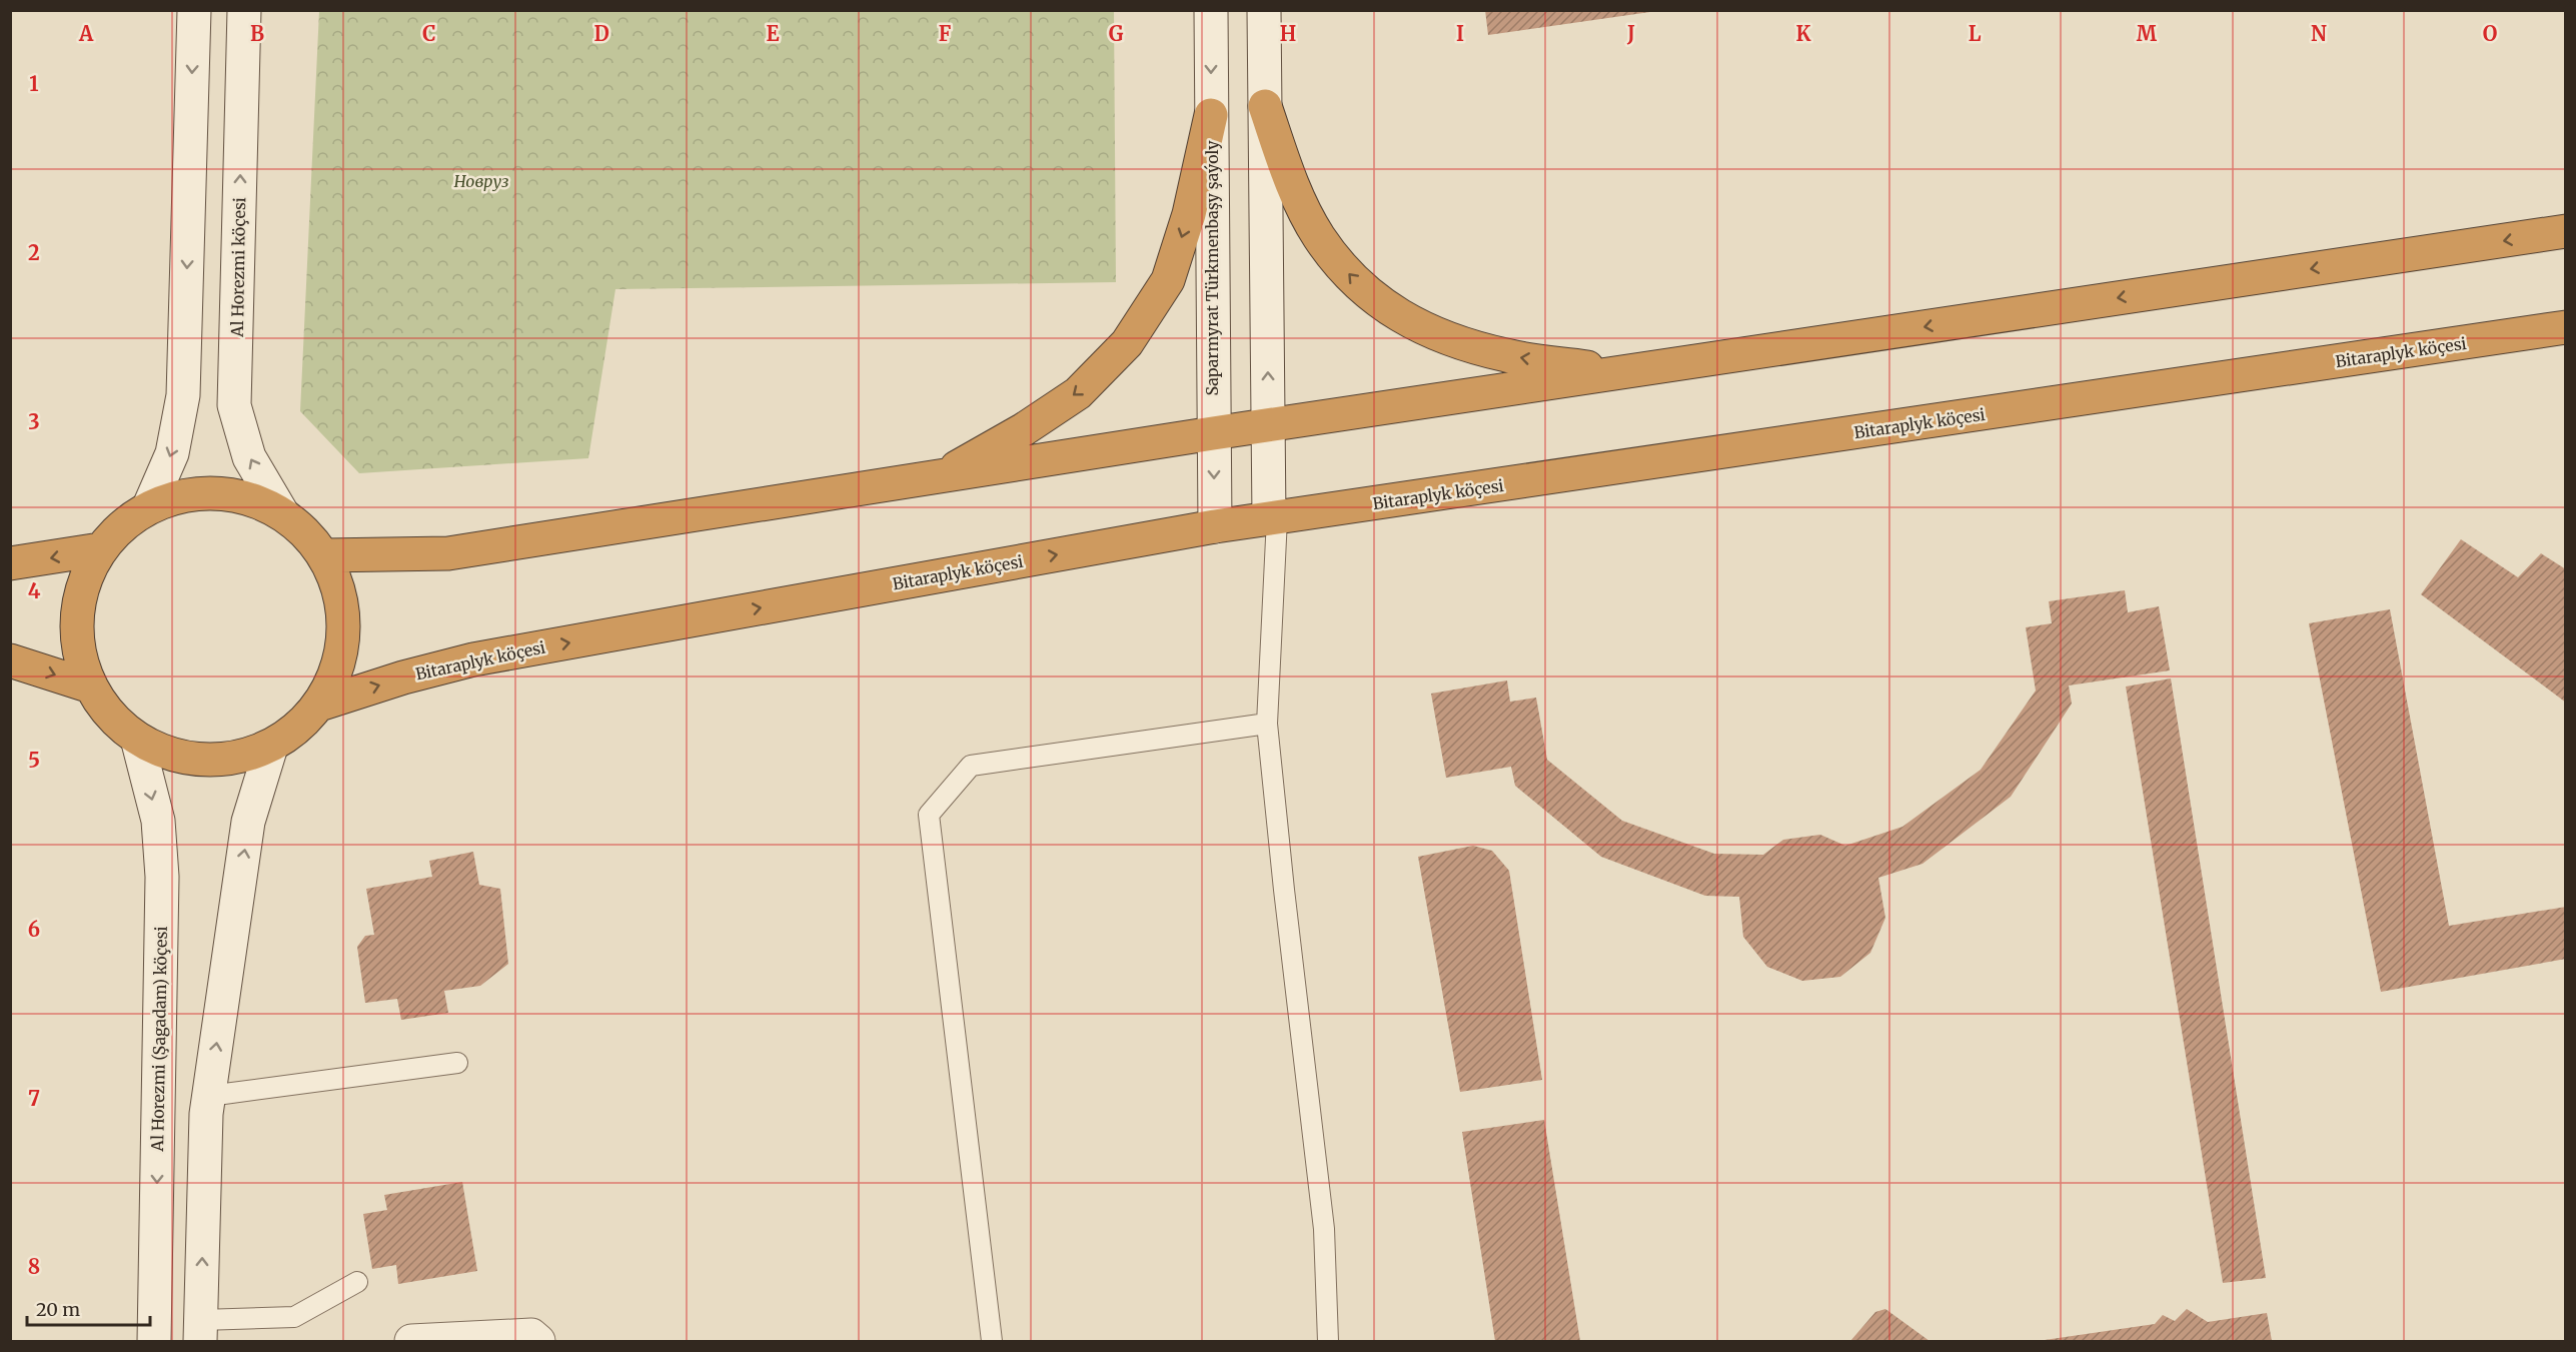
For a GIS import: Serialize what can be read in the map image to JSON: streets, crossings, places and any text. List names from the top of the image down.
{
  "streets": {
    "highway": ["Bitaraplyk köçesi"],
    "main road": ["Al Horezmi köçesi", "Saparmyrat Türkmenbaşy şaýoly", "Al Horezmi (Şagadam) köçesi"]
  },
  "crossings": [
    ["Saparmyrat Türkmenbaşy şaýoly", "Bitaraplyk köçesi"]
  ],
  "parks": ["Новруз"],
  "scale_bar": "20 m",
  "grid": {
    "columns": [
      "A",
      "B",
      "C",
      "D",
      "E",
      "F",
      "G",
      "H",
      "I",
      "J",
      "K",
      "L",
      "M",
      "N",
      "O"
    ],
    "rows": [
      "1",
      "2",
      "3",
      "4",
      "5",
      "6",
      "7",
      "8"
    ]
  }
}
